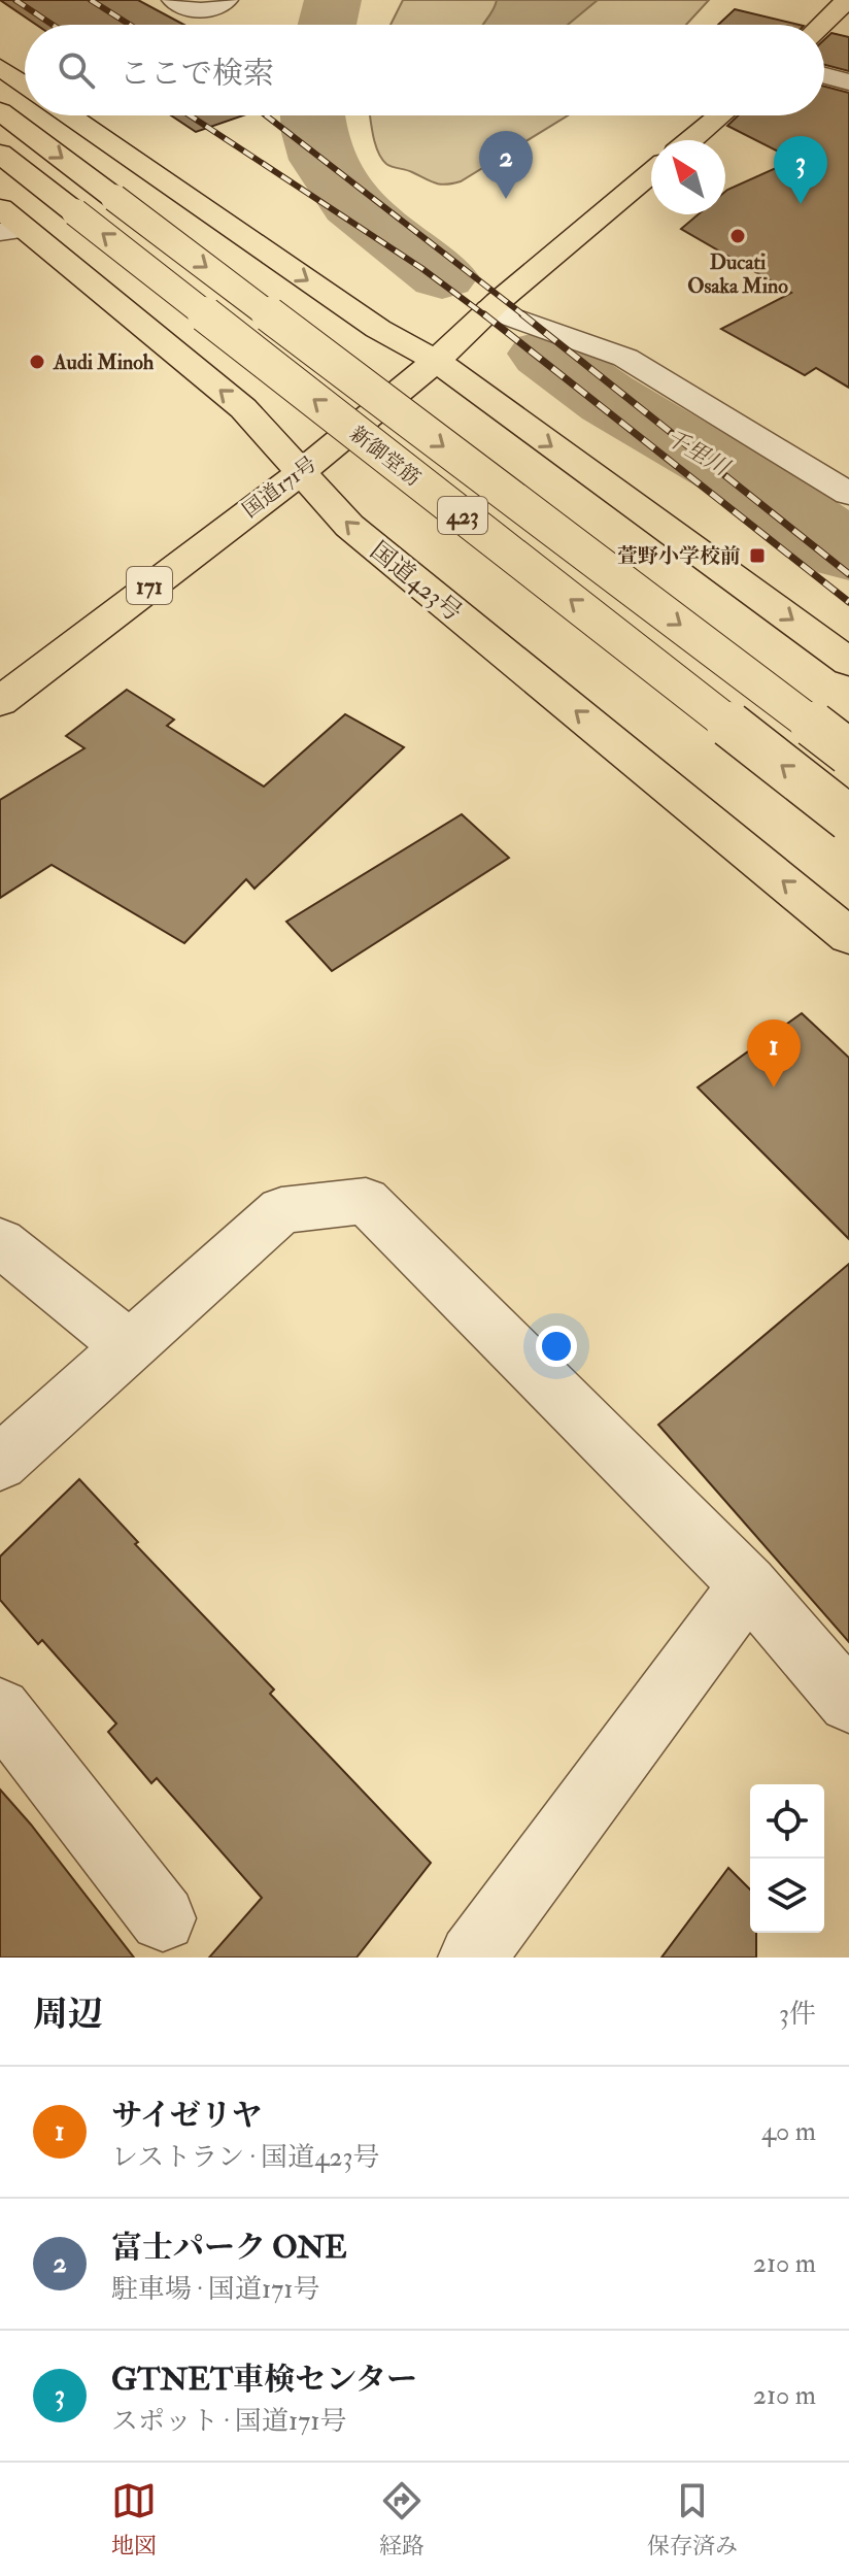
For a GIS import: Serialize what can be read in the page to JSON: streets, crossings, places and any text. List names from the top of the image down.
{
  "streets": {
    "highway": [
      "新御堂筋",
      "国道171号",
      "423",
      "国道423号",
      "171"
    ]
  },
  "crossings": [
    ["国道171号", "国道423号"]
  ],
  "water": ["千里川"],
  "places": {
    "other": ["Ducati Osaka Mino", "Audi Minoh"],
    "transit": ["萱野小学校前"]
  },
  "north": "top left",
  "page": {
    "search": "ここで検索",
    "pins": ["2", "3", "1"],
    "heading": ["周辺", "3件"],
    "list": [
      {
        "mark": "1",
        "name": "サイゼリヤ",
        "note": "レストラン · 国道423号",
        "value": "40 m"
      },
      {
        "mark": "2",
        "name": "富士パーク ONE",
        "note": "駐車場 · 国道171号",
        "value": "210 m"
      },
      {
        "mark": "3",
        "name": "GTNET車検センター",
        "note": "スポット · 国道171号",
        "value": "210 m"
      }
    ],
    "nav": ["地図", "経路", "保存済み"]
  }
}
